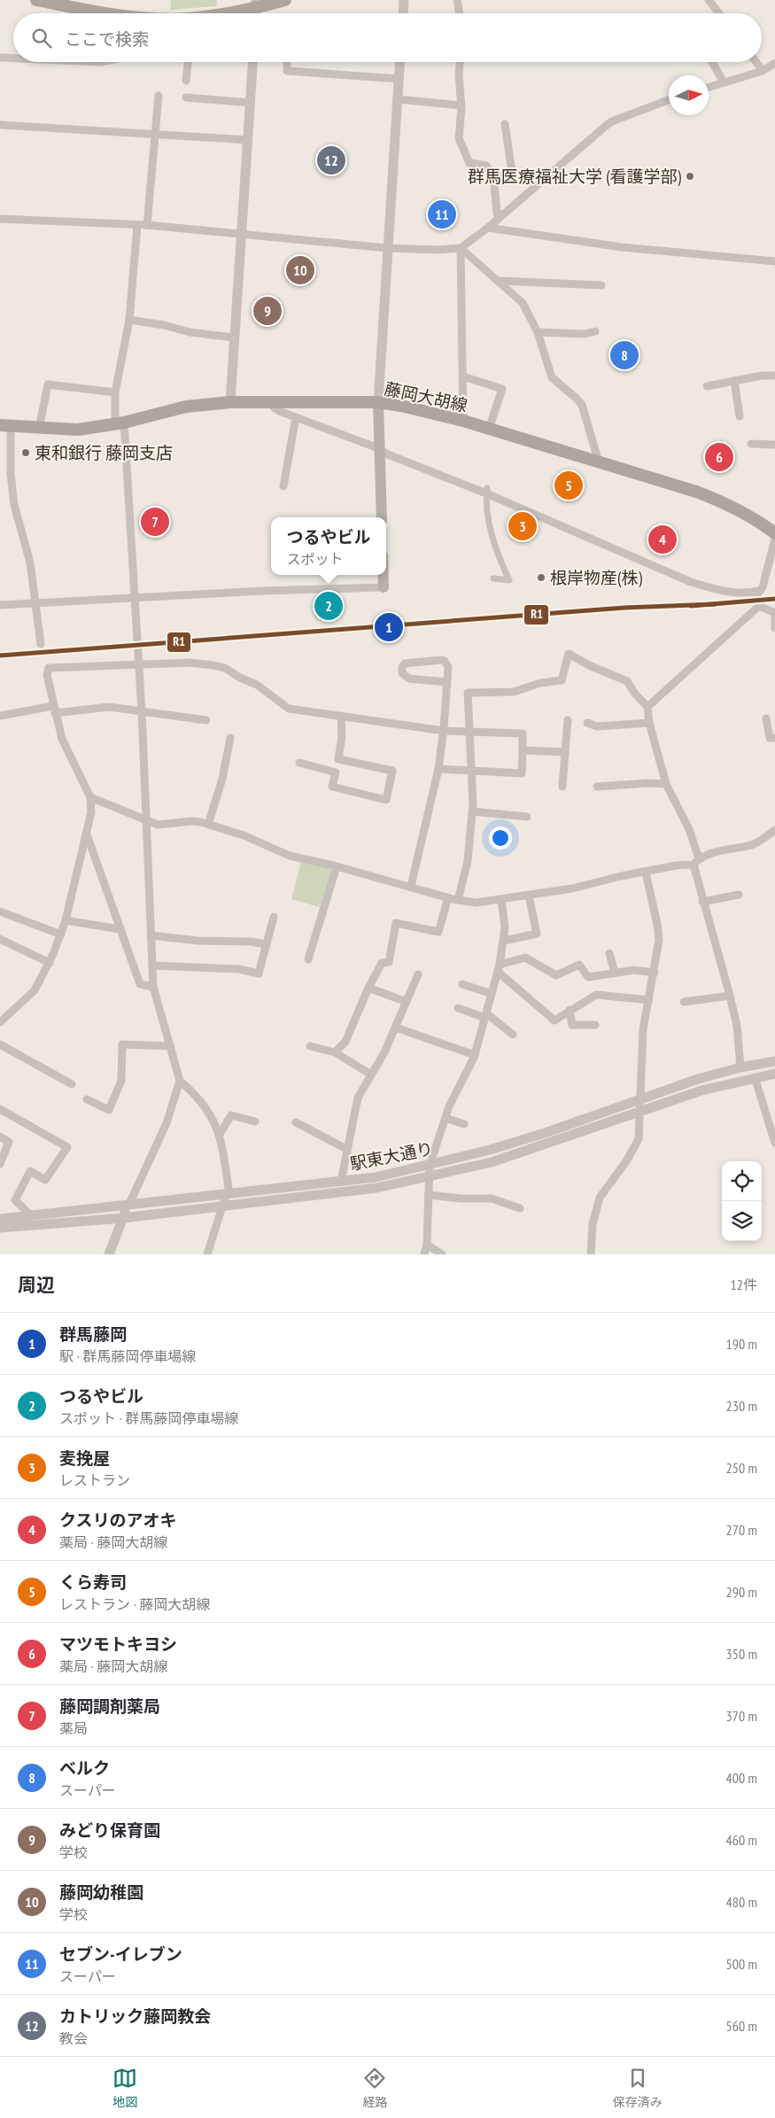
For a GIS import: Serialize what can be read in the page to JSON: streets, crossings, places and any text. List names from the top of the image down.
{
  "streets": {
    "main road": ["藤岡大胡線"],
    "street": ["駅東大通り"]
  },
  "places": ["群馬医療福祉大学 (看護学部)", "東和銀行 藤岡支店", "根岸物産(株)"],
  "lines": ["transit line R1"],
  "north": "right",
  "page": {
    "search": "ここで検索",
    "pins": [
      "12",
      "11",
      "10",
      "9",
      "8",
      "6",
      "5",
      "7",
      "3",
      "4",
      "2",
      "1"
    ],
    "popup": ["つるやビル", "スポット"],
    "heading": ["周辺", "12件"],
    "list": [
      {
        "mark": "1",
        "name": "群馬藤岡",
        "note": "駅 · 群馬藤岡停車場線",
        "value": "190 m"
      },
      {
        "mark": "2",
        "name": "つるやビル",
        "note": "スポット · 群馬藤岡停車場線",
        "value": "230 m"
      },
      {
        "mark": "3",
        "name": "麦挽屋",
        "note": "レストラン",
        "value": "250 m"
      },
      {
        "mark": "4",
        "name": "クスリのアオキ",
        "note": "薬局 · 藤岡大胡線",
        "value": "270 m"
      },
      {
        "mark": "5",
        "name": "くら寿司",
        "note": "レストラン · 藤岡大胡線",
        "value": "290 m"
      },
      {
        "mark": "6",
        "name": "マツモトキヨシ",
        "note": "薬局 · 藤岡大胡線",
        "value": "350 m"
      },
      {
        "mark": "7",
        "name": "藤岡調剤薬局",
        "note": "薬局",
        "value": "370 m"
      },
      {
        "mark": "8",
        "name": "ベルク",
        "note": "スーパー",
        "value": "400 m"
      },
      {
        "mark": "9",
        "name": "みどり保育園",
        "note": "学校",
        "value": "460 m"
      },
      {
        "mark": "10",
        "name": "藤岡幼稚園",
        "note": "学校",
        "value": "480 m"
      },
      {
        "mark": "11",
        "name": "セブン-イレブン",
        "note": "スーパー",
        "value": "500 m"
      },
      {
        "mark": "12",
        "name": "カトリック藤岡教会",
        "note": "教会",
        "value": "560 m"
      }
    ],
    "nav": ["地図", "経路", "保存済み"]
  }
}
